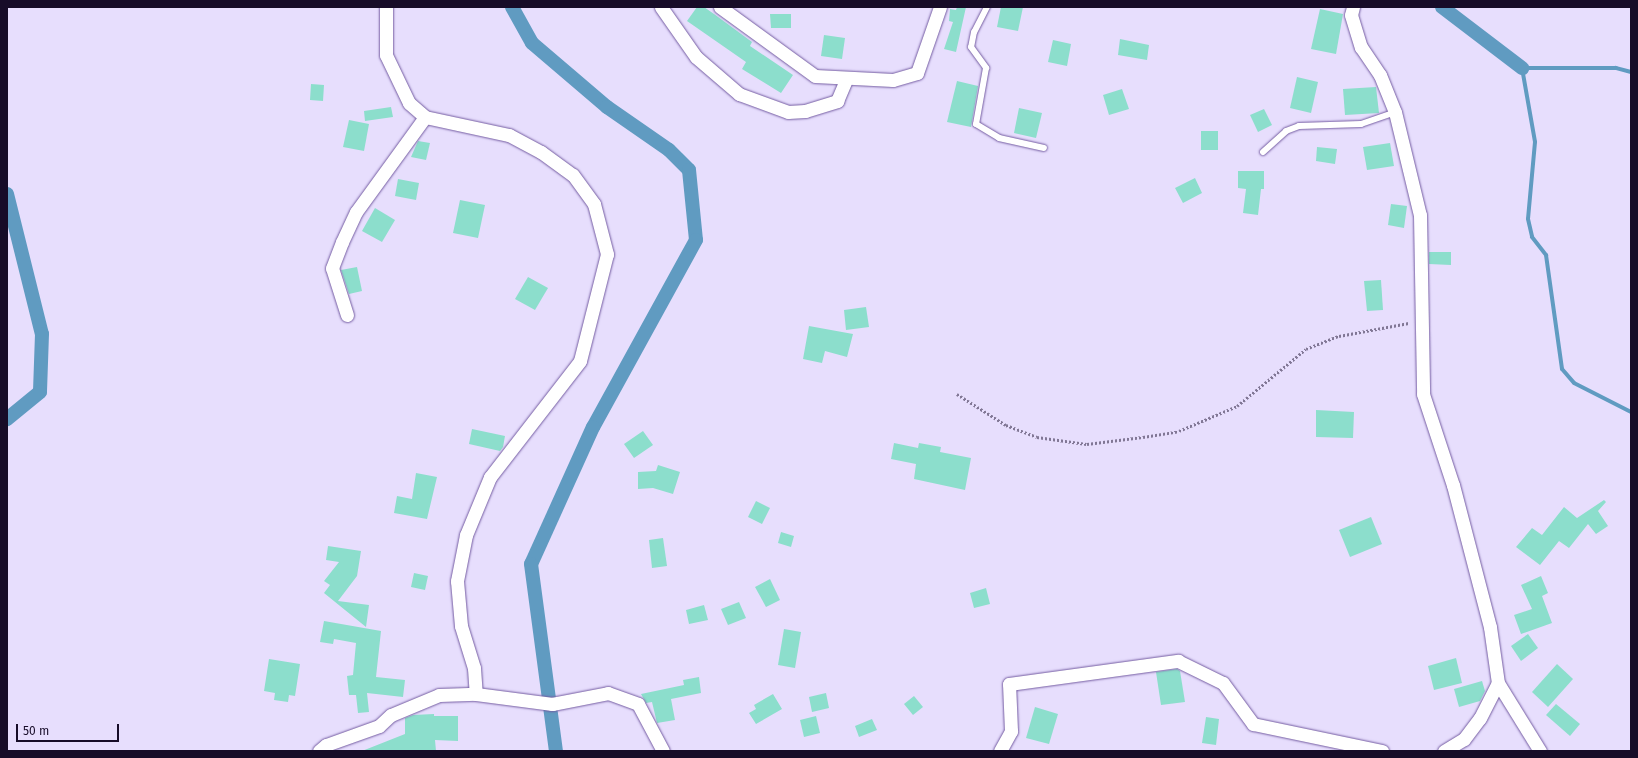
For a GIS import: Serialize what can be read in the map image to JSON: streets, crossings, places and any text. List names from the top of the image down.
{
  "scale_bar": "50 m"
}
